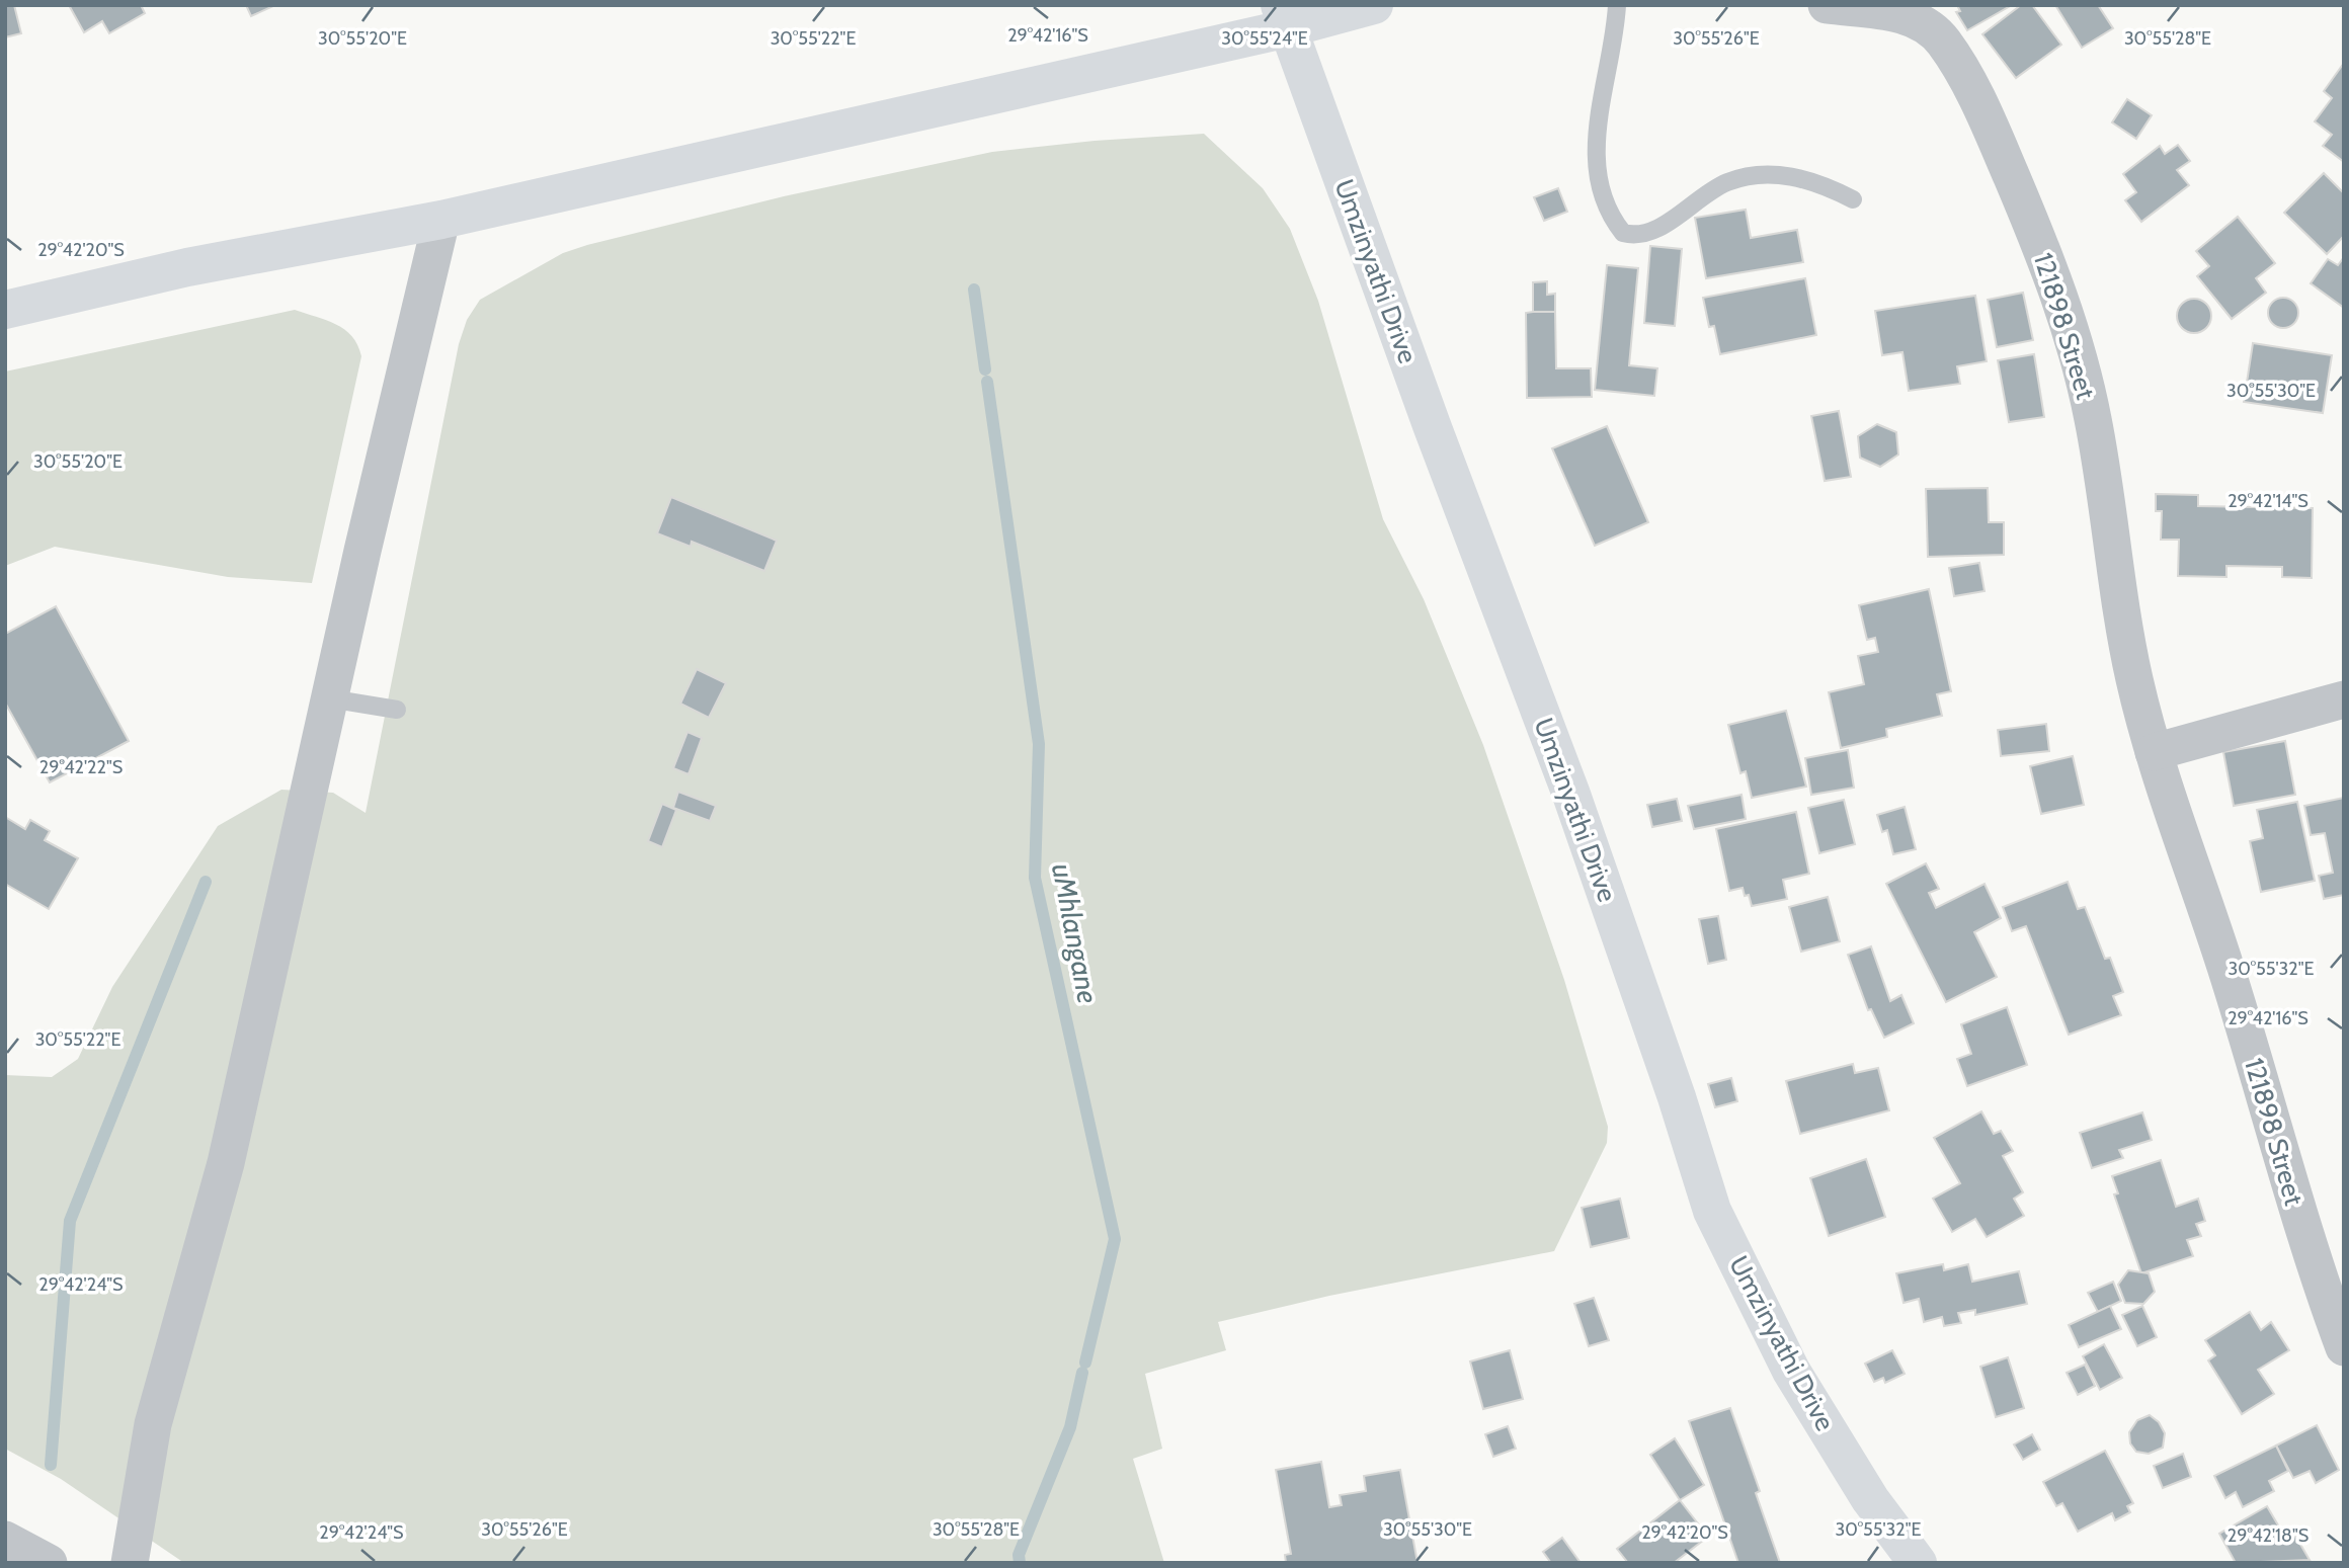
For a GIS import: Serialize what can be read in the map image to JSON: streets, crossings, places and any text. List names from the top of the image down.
{
  "streets": {
    "street": ["Umzinyathi Drive", "121898 Street"]
  },
  "water": ["uMhlangane"],
  "coordinates": [
    "29°42'16\"S",
    "30°55'22\"E",
    "30°55'24\"E",
    "30°55'26\"E",
    "30°55'28\"E",
    "30°55'20\"E",
    "29°42'20\"S",
    "30°55'30\"E",
    "29°42'14\"S",
    "29°42'22\"S",
    "30°55'32\"E",
    "29°42'24\"S",
    "29°42'18\"S"
  ]
}
